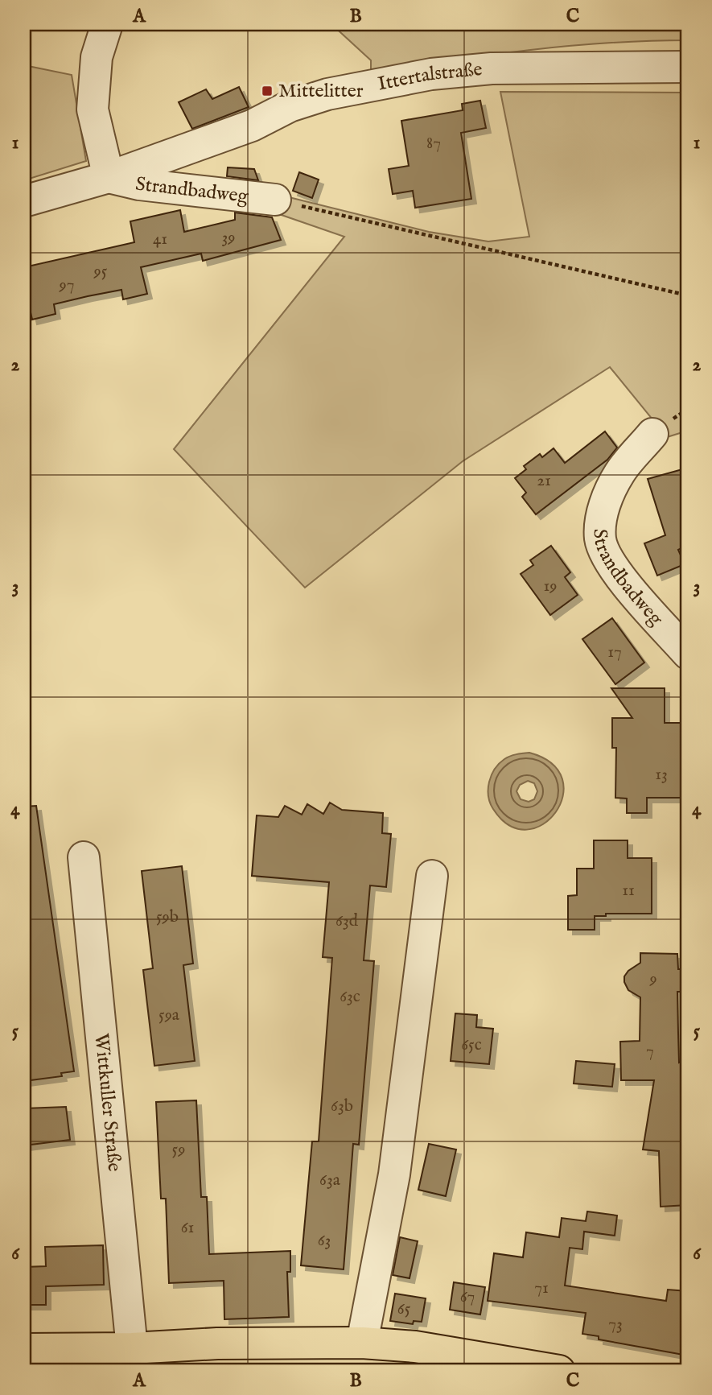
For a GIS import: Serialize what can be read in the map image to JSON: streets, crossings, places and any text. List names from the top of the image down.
{
  "streets": {
    "street": ["Ittertalstraße", "Strandbadweg", "Wittkuller Straße"]
  },
  "crossings": [
    ["Ittertalstraße", "Strandbadweg"]
  ],
  "places": {
    "transit": ["Mittelitter"]
  },
  "house_numbers": [
    "87",
    "39",
    "41",
    "95",
    "97",
    "21",
    "19",
    "17",
    "13",
    "11",
    "59b",
    "63d",
    "9",
    "63c",
    "59a",
    "65c",
    "7",
    "63b",
    "59",
    "63a",
    "61",
    "63",
    "71",
    "67",
    "65",
    "73"
  ],
  "grid": {
    "columns": ["A", "B", "C"],
    "rows": [
      "1",
      "2",
      "3",
      "4",
      "5",
      "6"
    ]
  }
}
